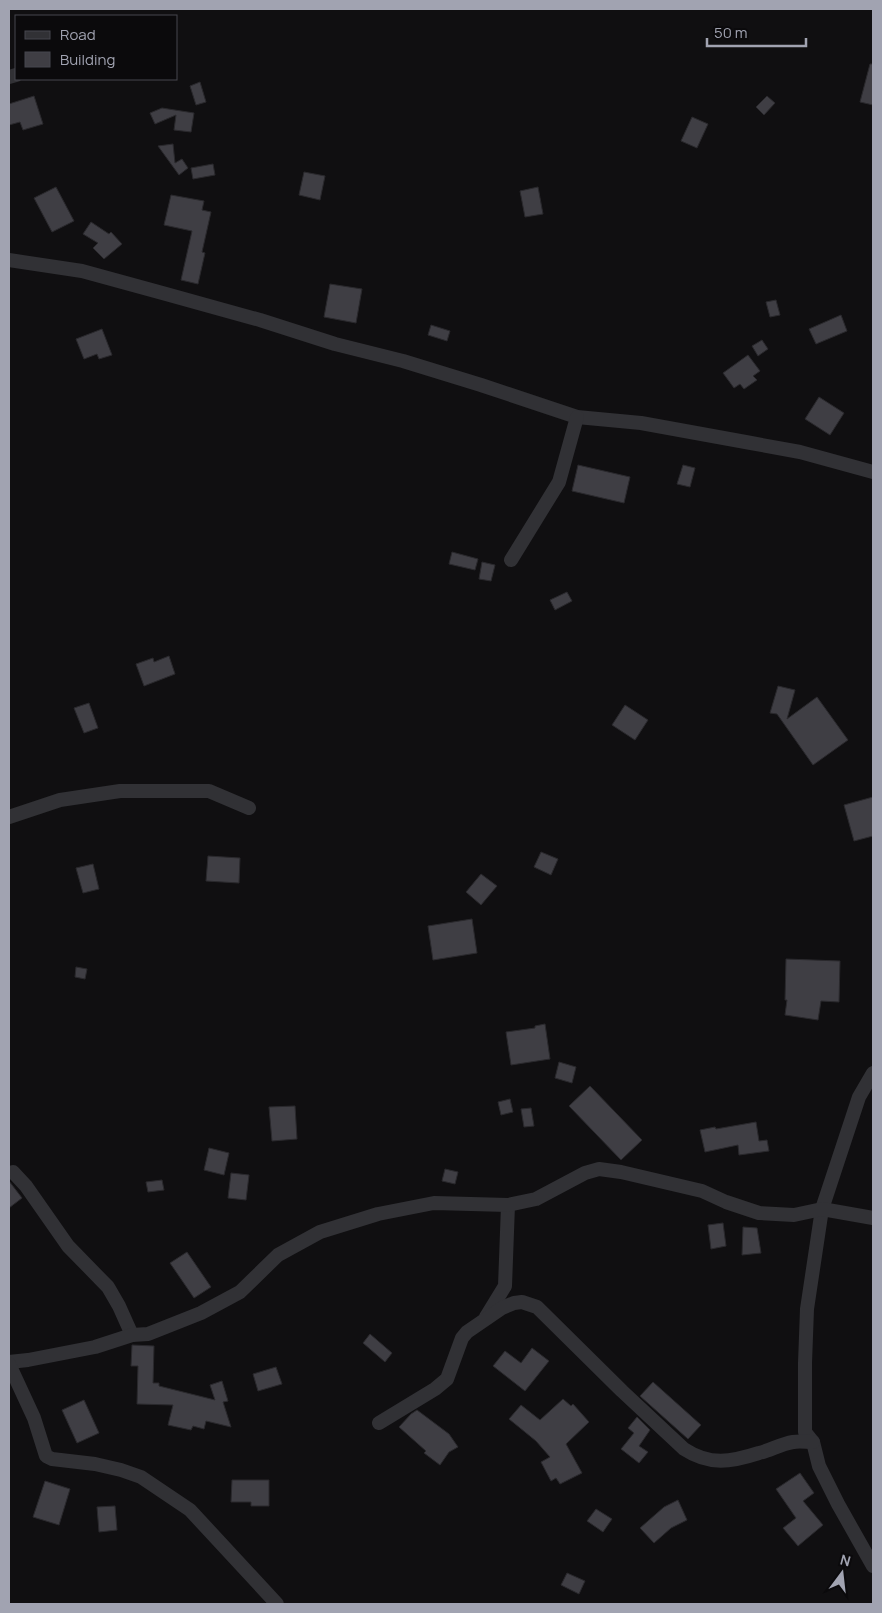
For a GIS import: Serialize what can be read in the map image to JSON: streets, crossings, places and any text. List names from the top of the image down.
{
  "legend": ["Road", "Building"],
  "scale_bar": "50 m",
  "north": "top"
}
